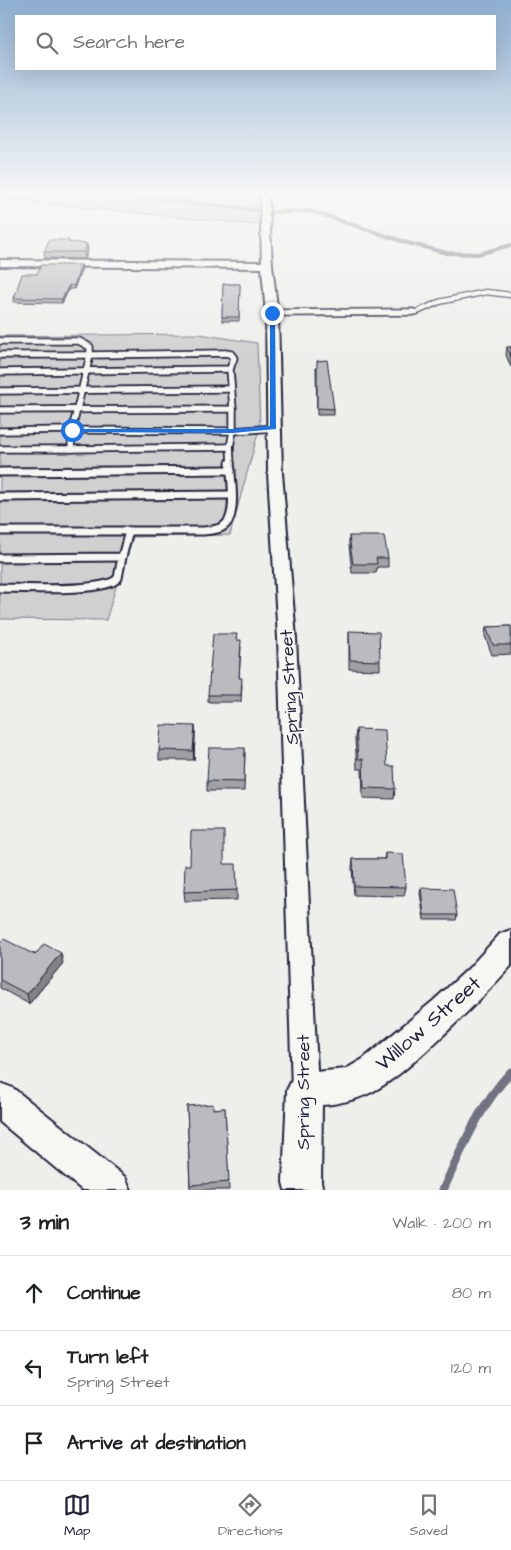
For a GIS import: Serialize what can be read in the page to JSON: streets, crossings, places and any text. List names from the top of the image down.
{
  "streets": {
    "street": ["Spring Street", "Willow Street"]
  },
  "crossings": [
    ["Spring Street", "Willow Street"]
  ],
  "page": {
    "search": "Search here",
    "heading": ["3 min", "Walk · 200 m"],
    "list": [
      ["Continue", "80 m"],
      ["Turn left", "Spring Street", "120 m"],
      "Arrive at destination"
    ],
    "nav": ["Map", "Directions", "Saved"]
  }
}
